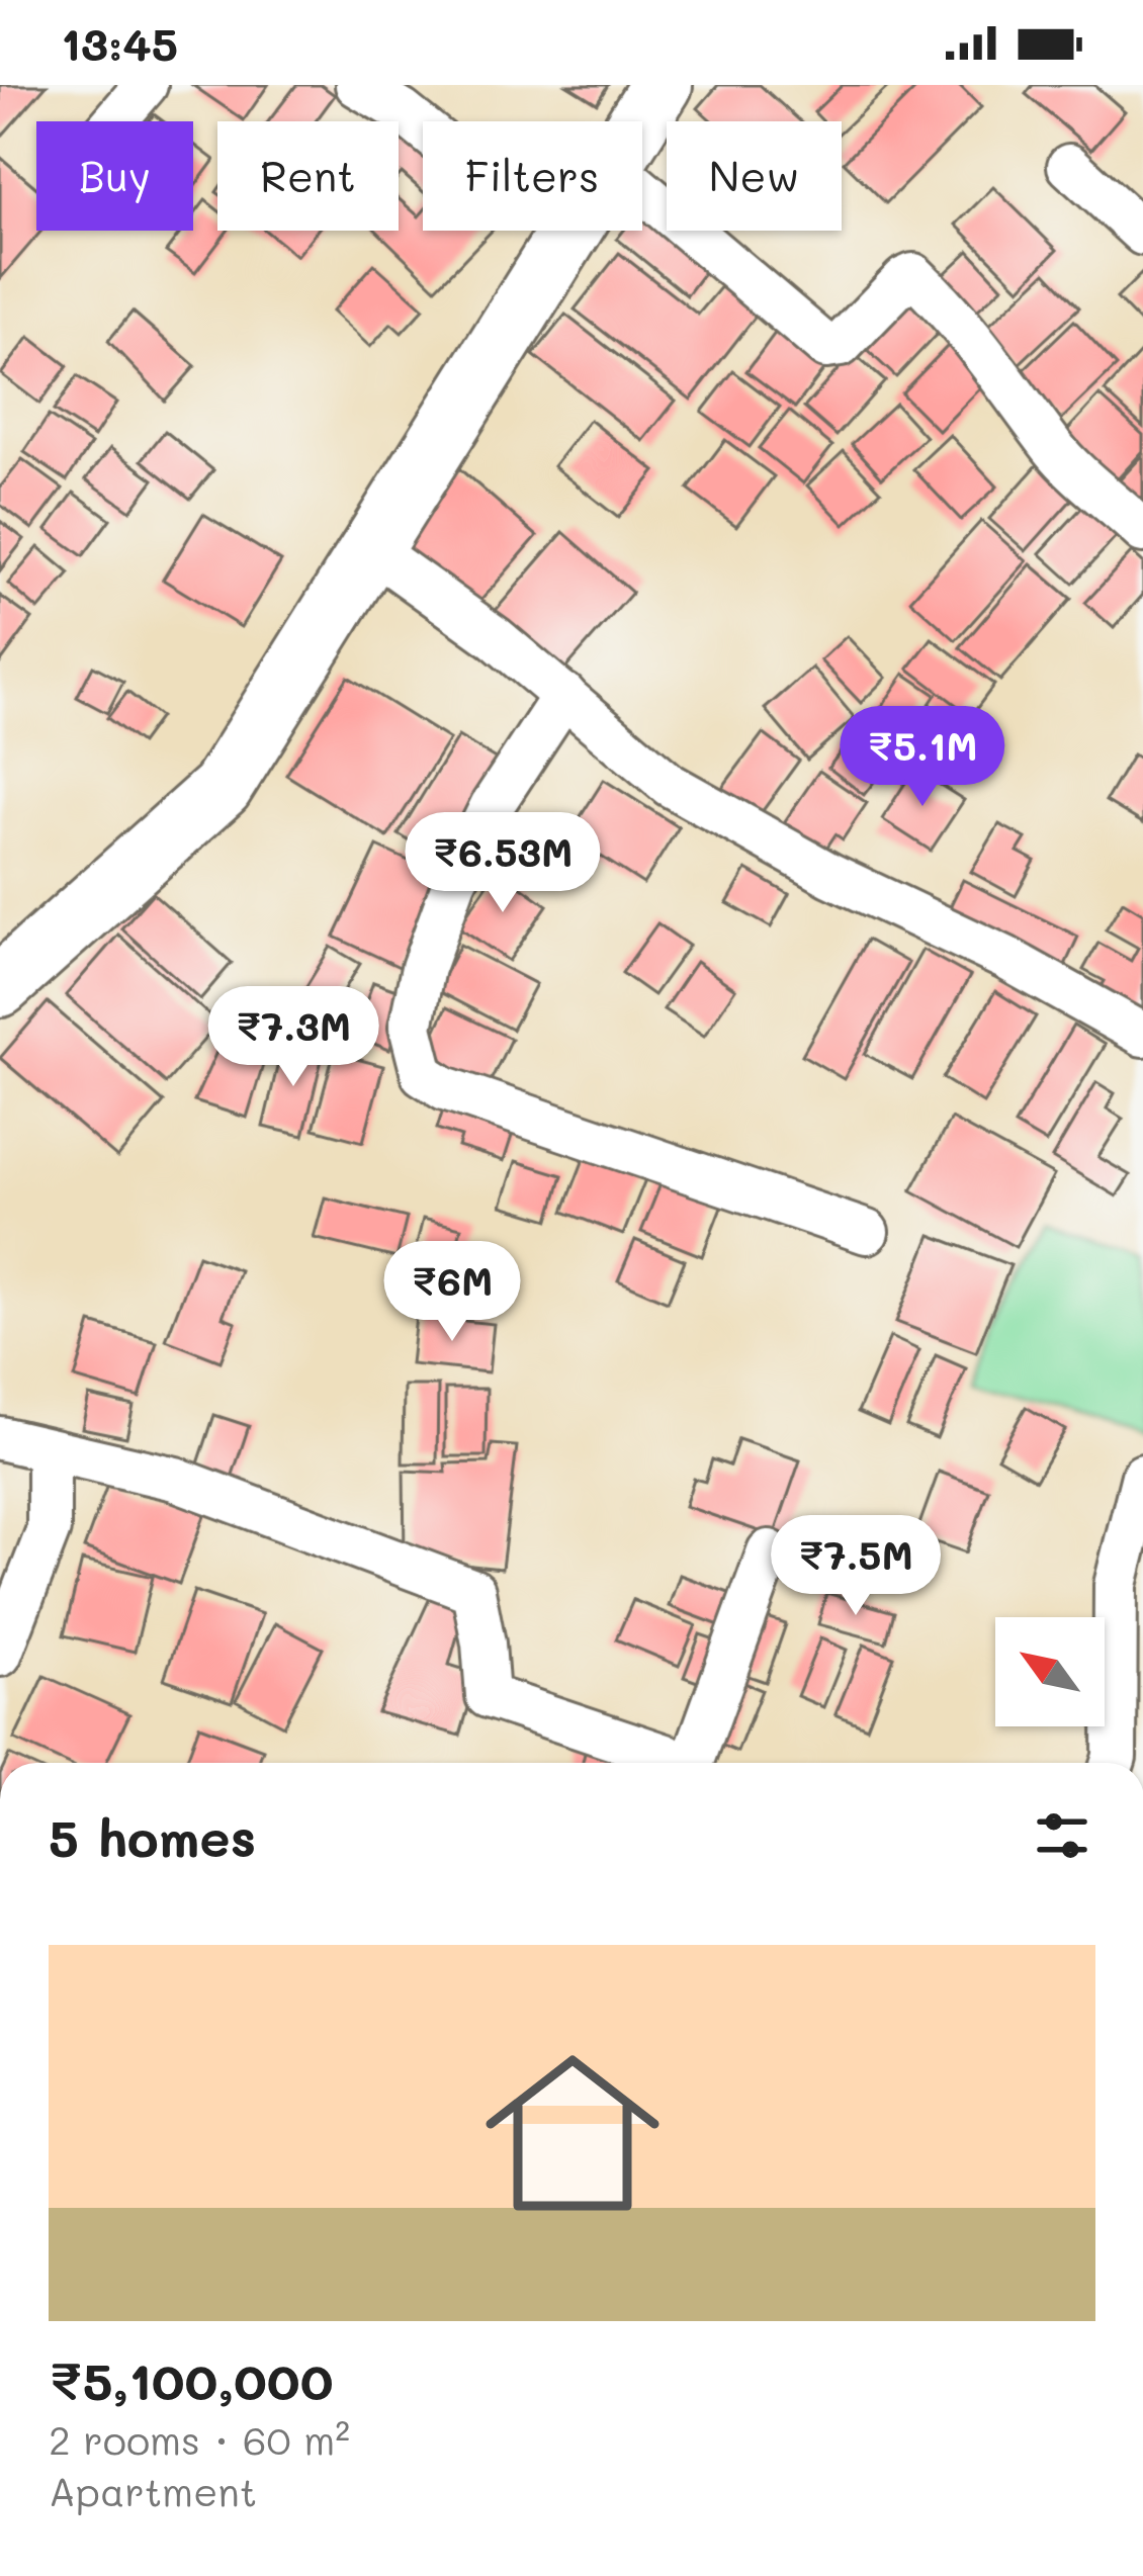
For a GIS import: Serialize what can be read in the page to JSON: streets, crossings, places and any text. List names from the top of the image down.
{
  "north": "top left",
  "page": {
    "status": "13:45",
    "chip": [
      "Buy",
      "Rent",
      "Filters",
      "New"
    ],
    "price": [
      "₹5.1M",
      "₹6.53M",
      "₹7.3M",
      "₹6M",
      "₹7.5M"
    ],
    "heading": "5 homes",
    "list": [
      {
        "name": "₹5,100,000",
        "note": "2 rooms · 60 m² · Apartment"
      }
    ]
  }
}
